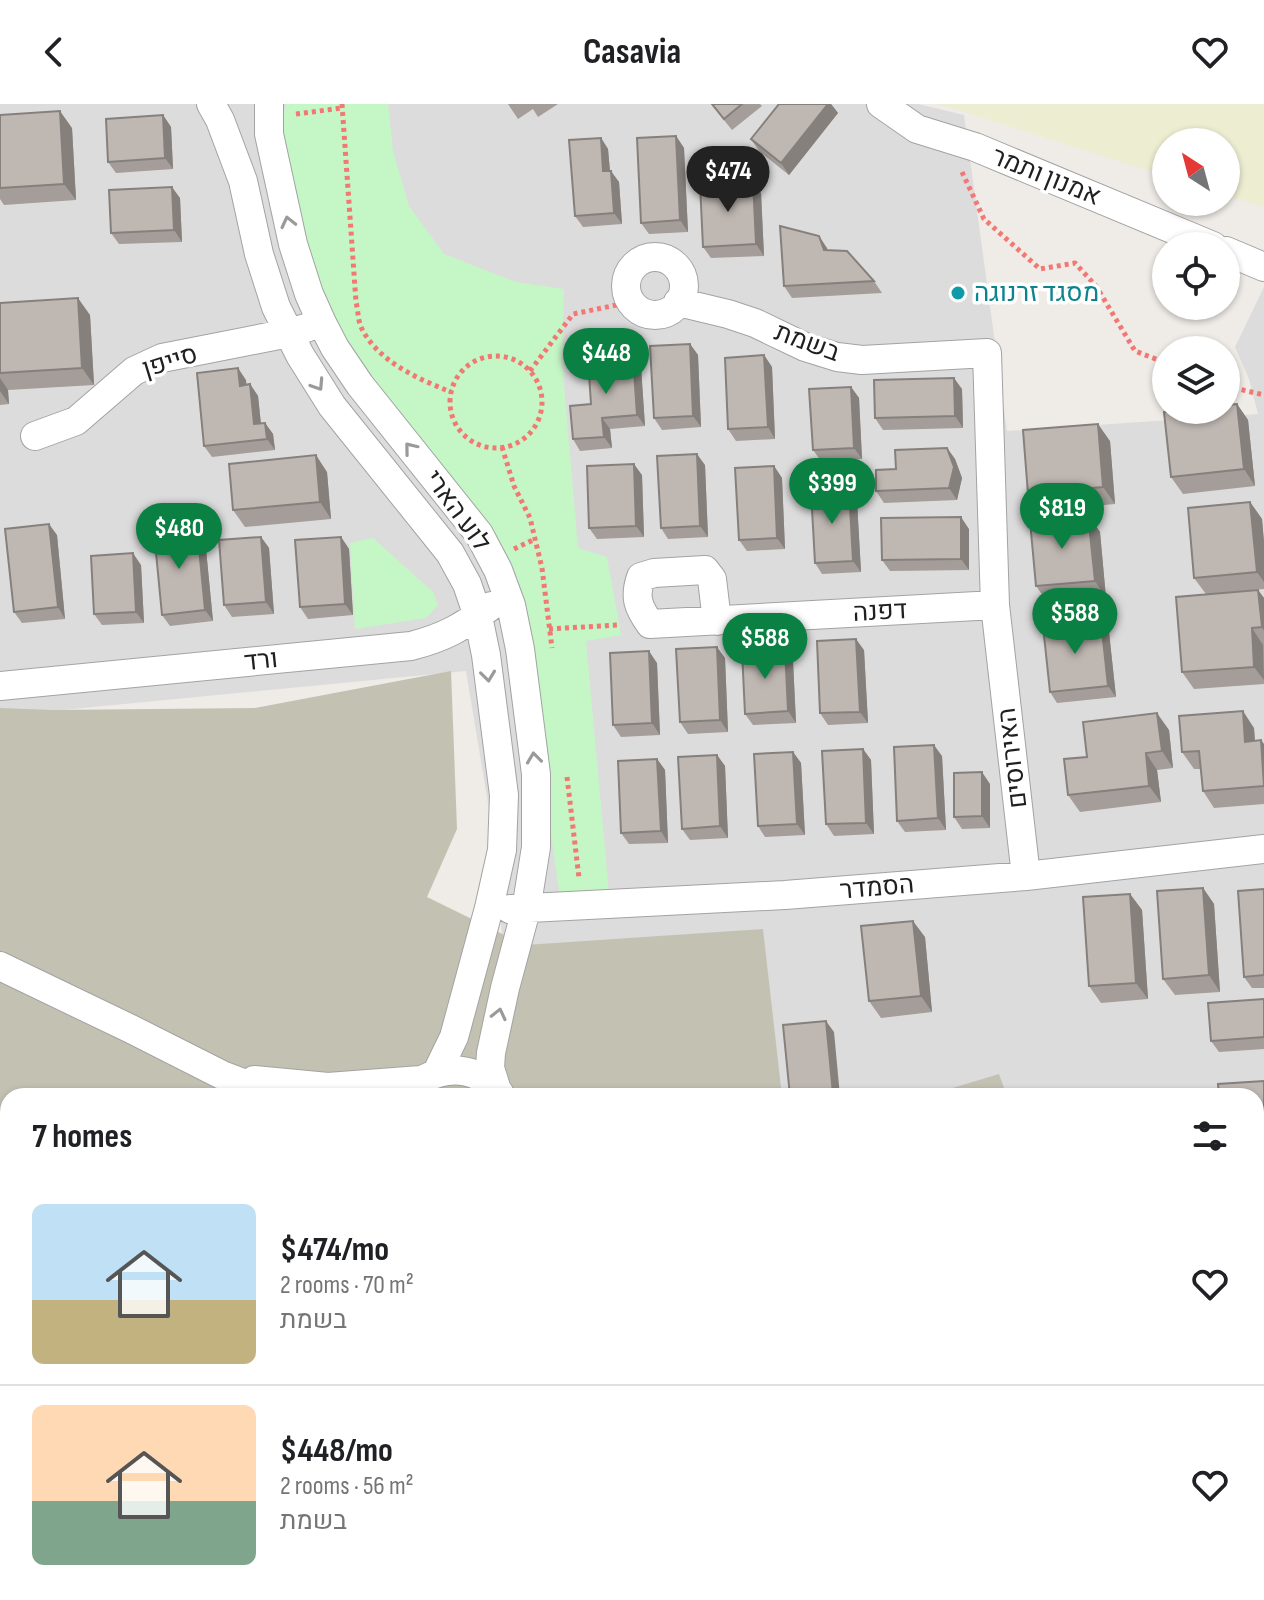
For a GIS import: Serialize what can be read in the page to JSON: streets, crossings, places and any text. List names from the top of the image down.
{
  "streets": {
    "street": [
      "אמנון ותמר",
      "בשמת",
      "סייפן",
      "לוע הארי",
      "דפנה",
      "ורד",
      "האירוסים",
      "הסמדר"
    ]
  },
  "crossings": [
    ["בשמת", "האירוסים"],
    ["סייפן", "לוע הארי"],
    ["לוע הארי", "ורד"],
    ["לוע הארי", "הסמדר"],
    ["דפנה", "האירוסים"],
    ["האירוסים", "הסמדר"]
  ],
  "places": ["מסגד זרנוגה"],
  "north": "top left",
  "page": {
    "header": "Casavia",
    "price": [
      "$474",
      "$448",
      "$399",
      "$819",
      "$480",
      "$588",
      "$588"
    ],
    "heading": "7 homes",
    "list": [
      {
        "name": "$474/mo",
        "note": "2 rooms · 70 m² · בשמת"
      },
      {
        "name": "$448/mo",
        "note": "2 rooms · 56 m² · בשמת"
      }
    ]
  }
}
